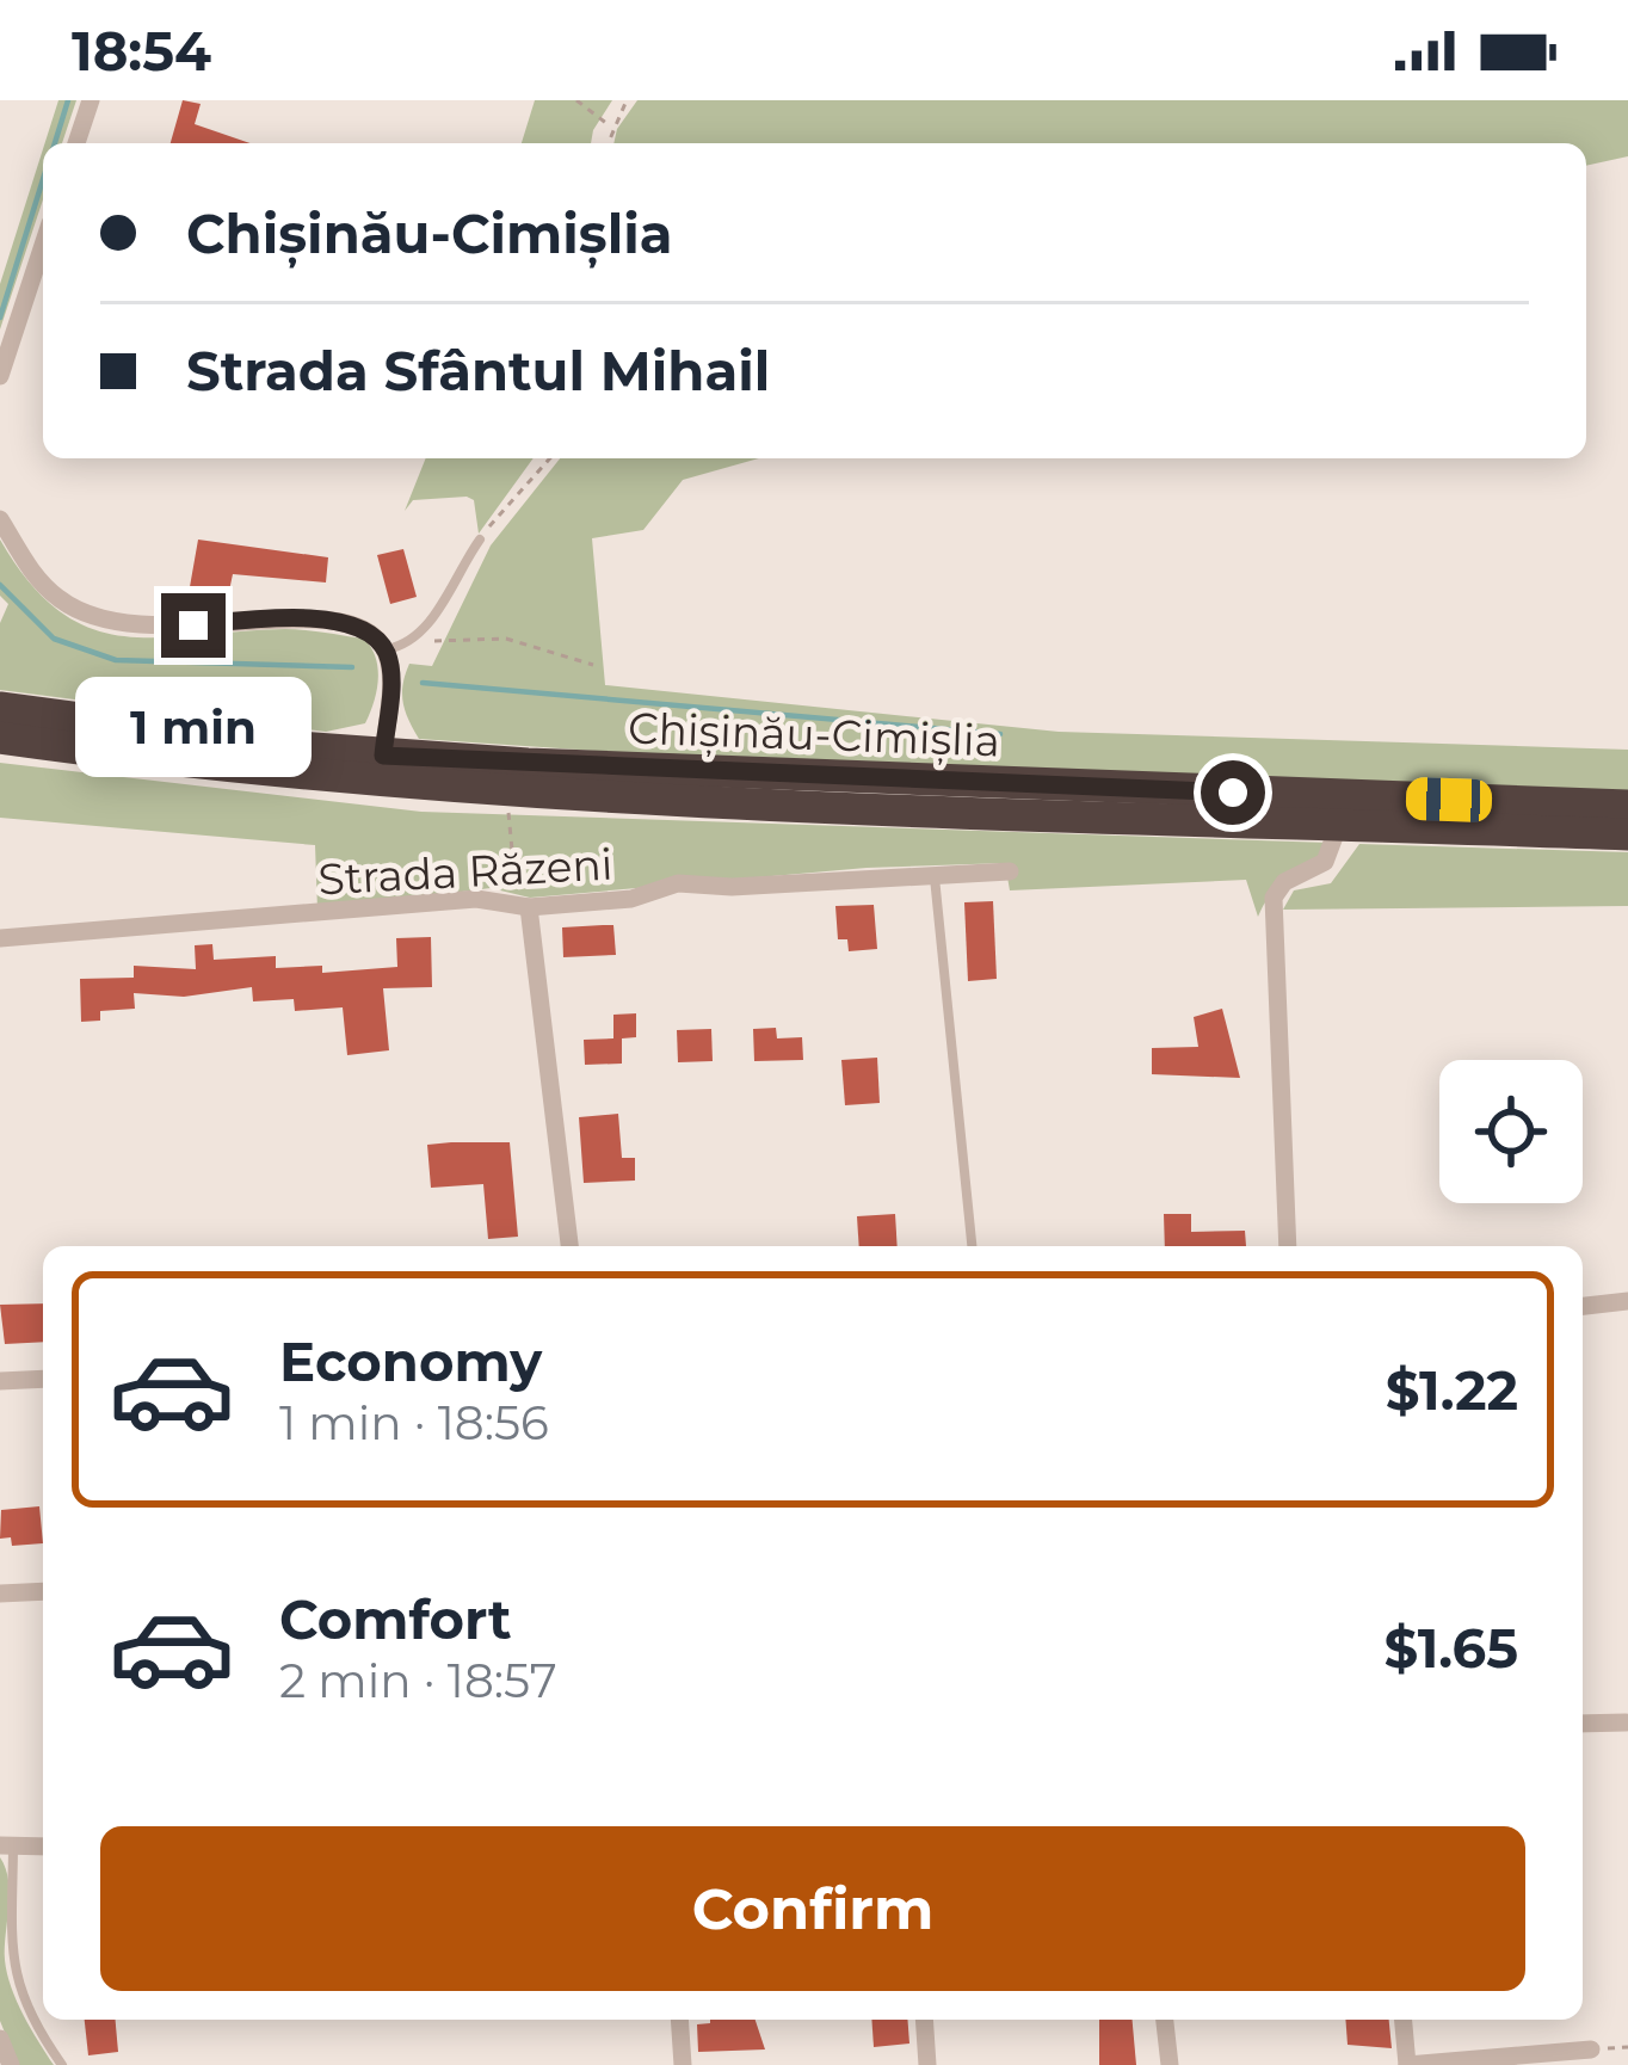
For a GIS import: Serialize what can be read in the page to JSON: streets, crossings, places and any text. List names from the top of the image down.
{
  "streets": {
    "highway": ["Chișinău-Cimișlia"],
    "street": ["Strada Răzeni"]
  },
  "page": {
    "status": "18:54",
    "banner": ["Chișinău-Cimișlia", "Strada Sfântul Mihail"],
    "bubble": "1 min",
    "list": [
      {
        "name": "Economy",
        "note": "1 min · 18:56",
        "value": "$1.22"
      },
      {
        "name": "Comfort",
        "note": "2 min · 18:57",
        "value": "$1.65"
      }
    ],
    "buttons": "Confirm"
  }
}
